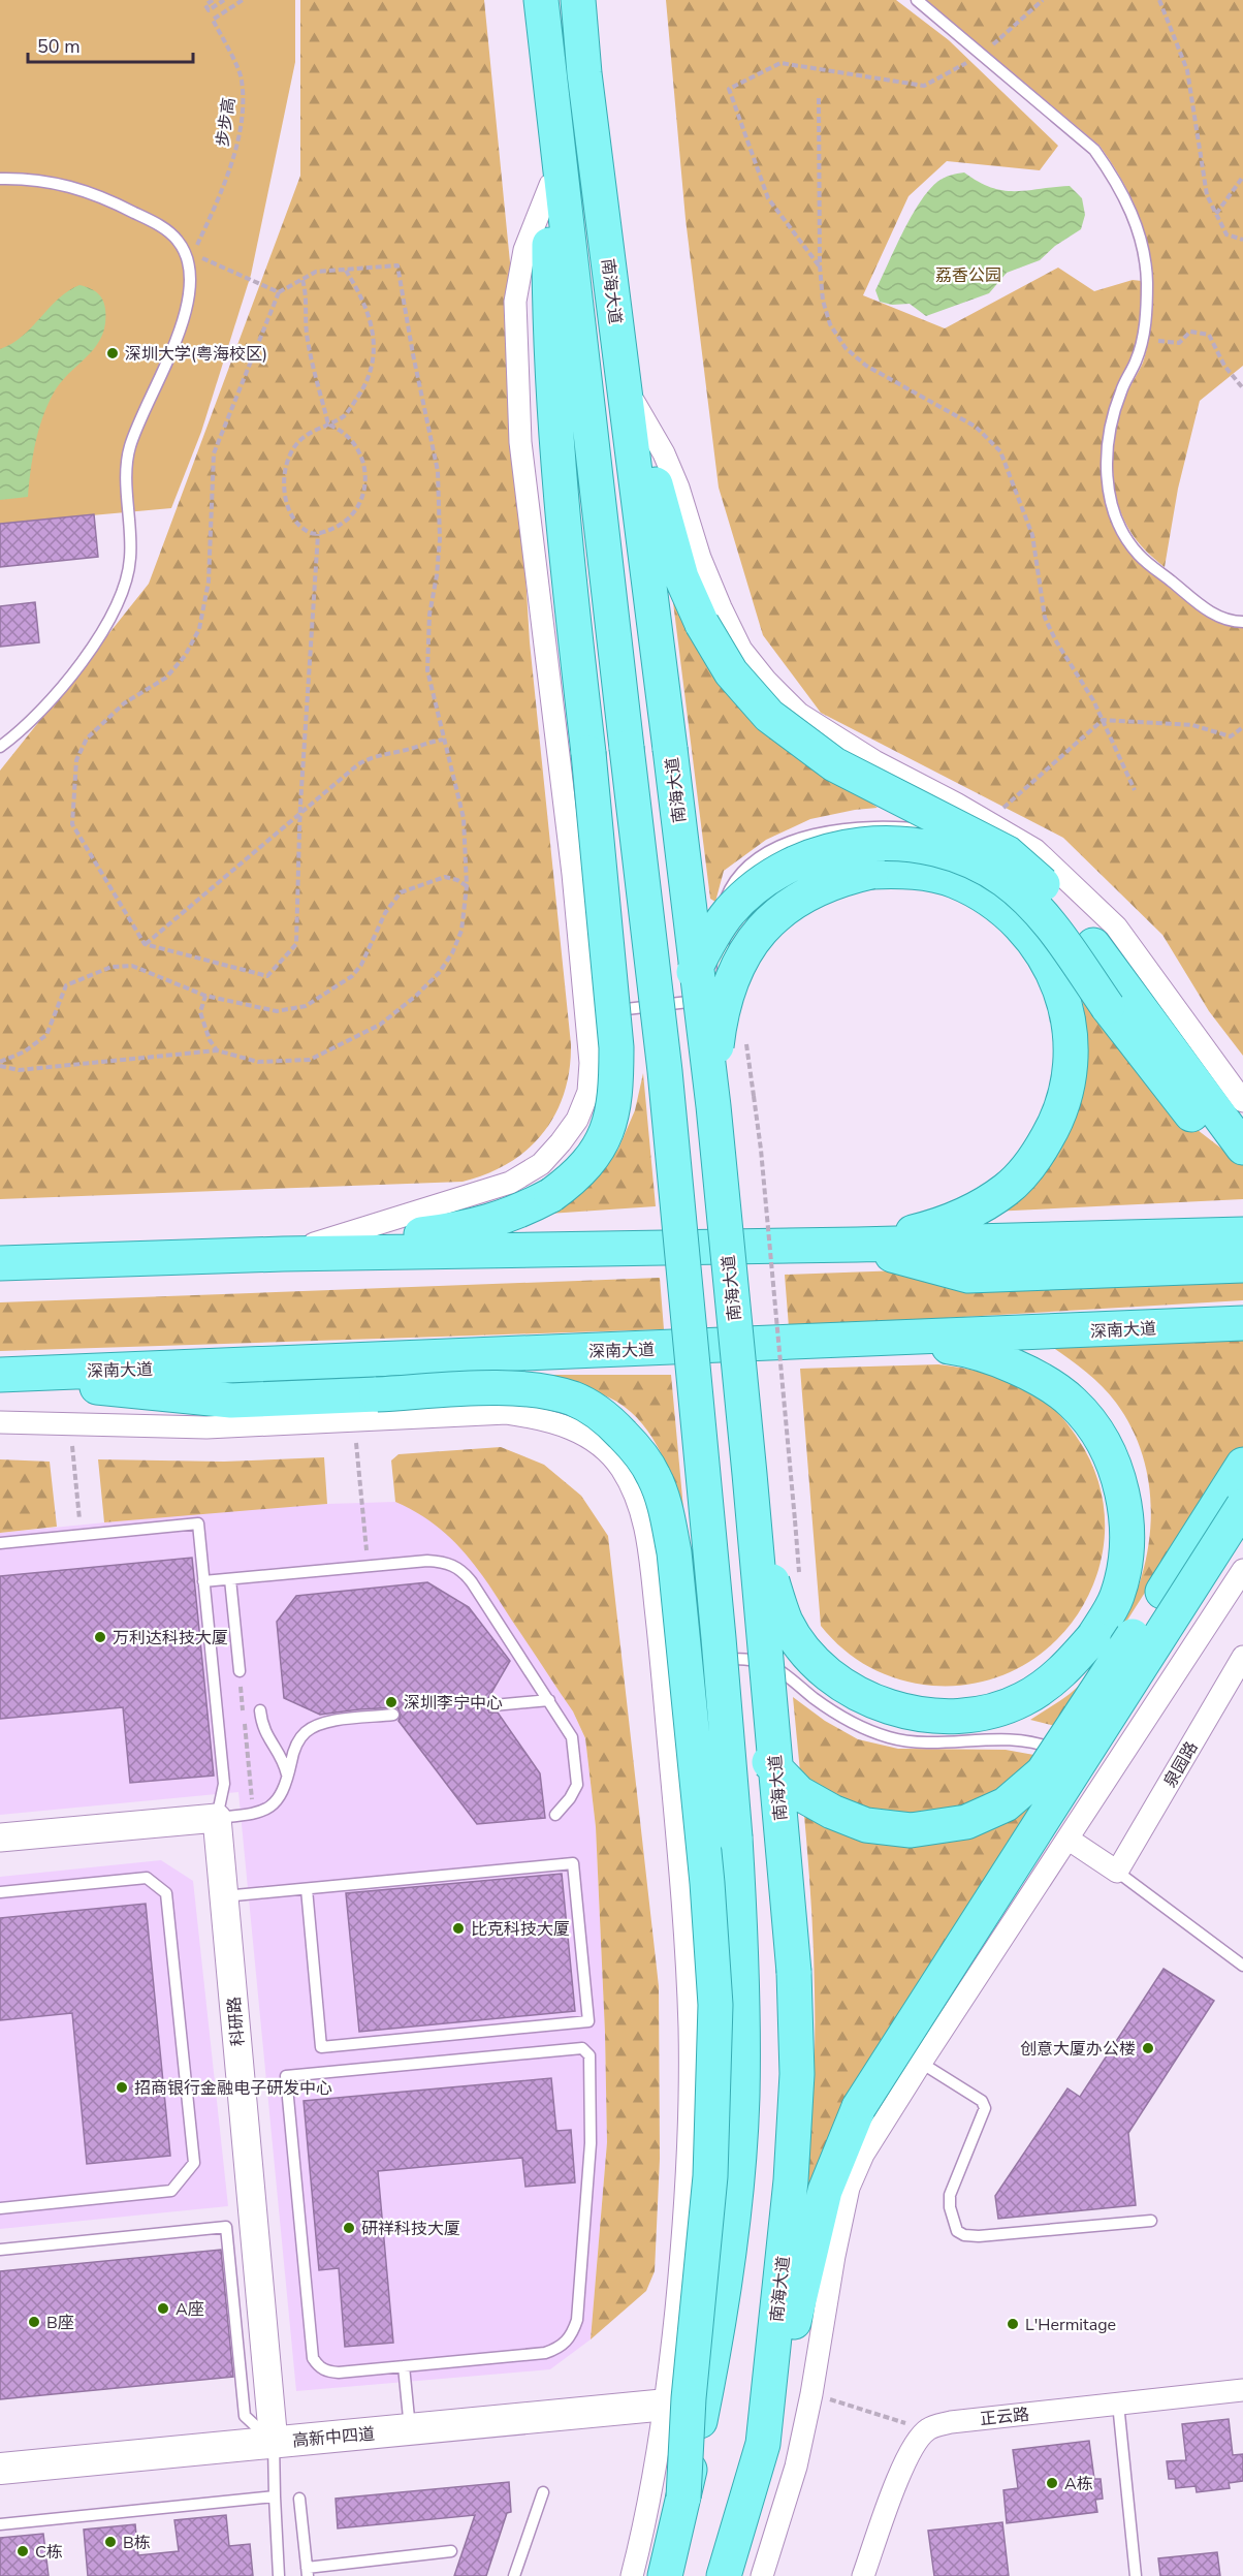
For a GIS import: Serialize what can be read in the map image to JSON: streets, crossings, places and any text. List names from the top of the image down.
{
  "streets": {
    "main road": ["南海大道", "深南大道", "高新中四道"],
    "street": ["泉园路", "科研路", "正云路"],
    "path": ["步步高"]
  },
  "crossings": [
    ["科研路", "高新中四道"]
  ],
  "parks": ["荔香公园"],
  "places": [
    "深圳大学(粤海校区)",
    "万利达科技大厦",
    "深圳李宁中心",
    "比克科技大厦",
    "创意大厦办公楼",
    "招商银行金融电子研发中心",
    "研祥科技大厦",
    "A座",
    "B座",
    "L'Hermitage",
    "A栋",
    "B栋",
    "C栋"
  ],
  "scale_bar": "50 m"
}
